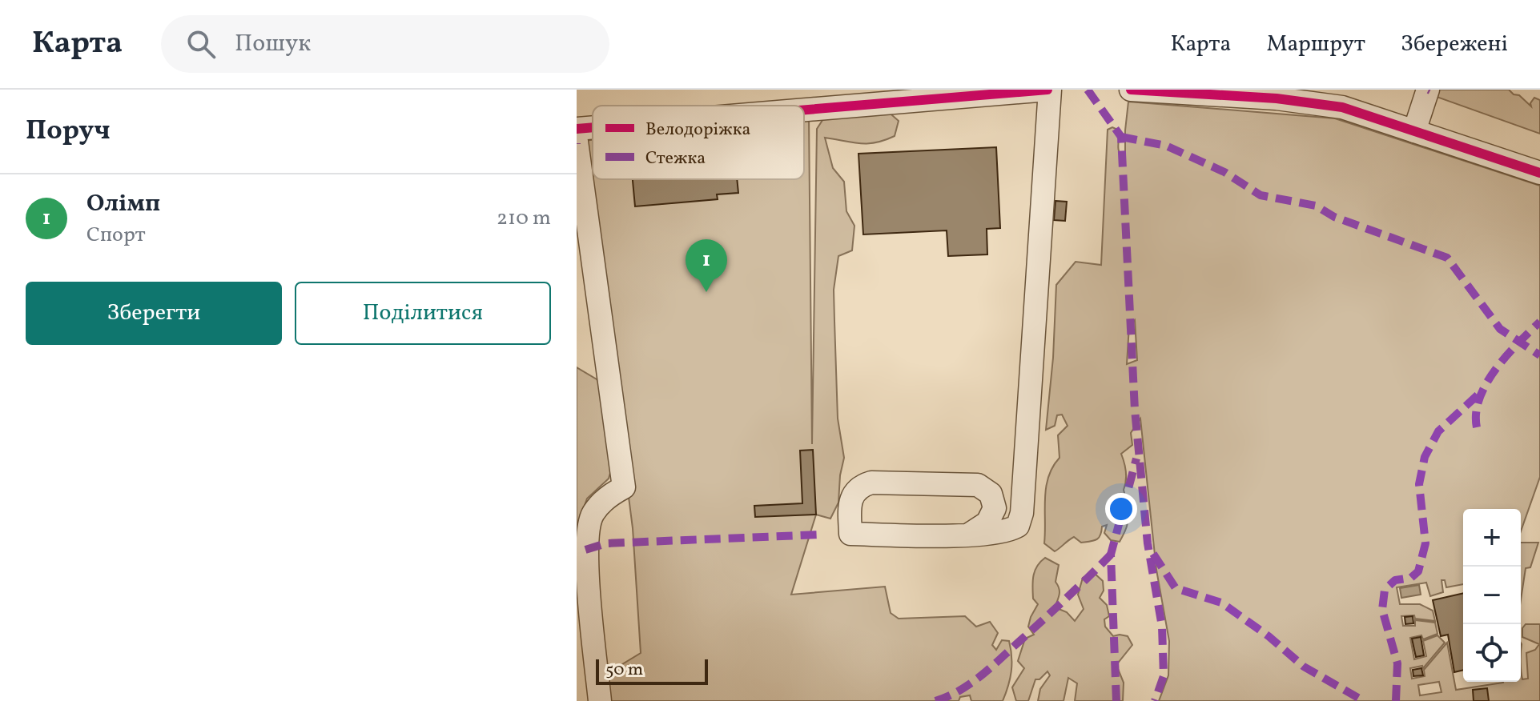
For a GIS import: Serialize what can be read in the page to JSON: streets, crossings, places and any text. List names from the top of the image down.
{
  "legend": ["Велодоріжка", "Стежка"],
  "scale_bar": "50 m",
  "page": {
    "header": "Карта",
    "search": "Пошук",
    "nav": ["Карта", "Маршрут", "Збережені"],
    "heading": "Поруч",
    "list": [
      {
        "mark": "1",
        "name": "Олімп",
        "note": "Спорт",
        "value": "210 m"
      }
    ],
    "pins": "1",
    "buttons": ["Зберегти", "Поділитися"],
    "map_buttons": ["+", "−"],
    "scale": "50 m"
  }
}
